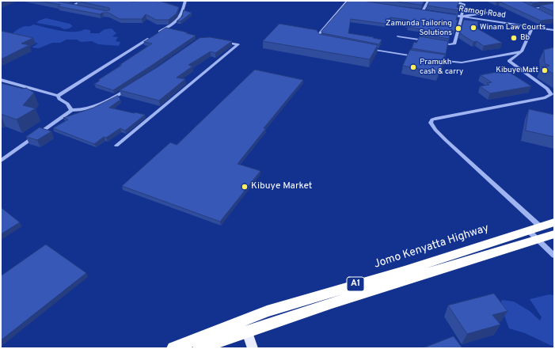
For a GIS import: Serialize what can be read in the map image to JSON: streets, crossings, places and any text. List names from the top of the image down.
{
  "streets": {
    "highway": ["Jomo Kenyatta Highway", "A1"],
    "street": ["Ramogi Road"]
  },
  "places": [
    "Winam Law Courts",
    "Zamunda Tailoring Solutions",
    "Bb",
    "Pramukh cash & carry",
    "Kibuye Matt",
    "Kibuye Market"
  ]
}
